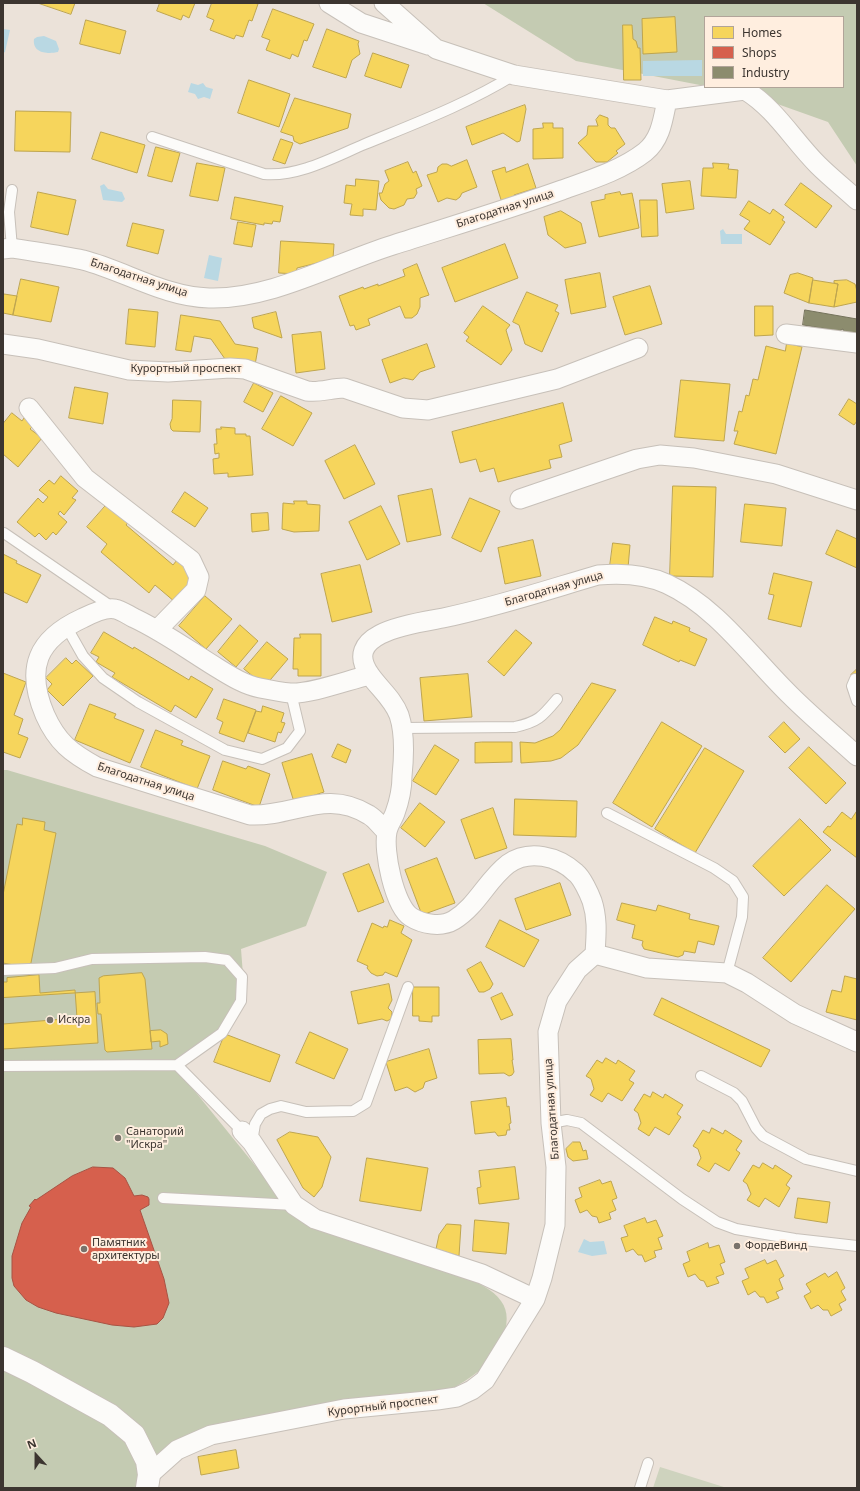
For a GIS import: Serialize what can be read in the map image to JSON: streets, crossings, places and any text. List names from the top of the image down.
{
  "streets": {
    "street": ["Благодатная улица", "Курортный проспект"]
  },
  "crossings": [
    ["Благодатная улица", "Курортный проспект"]
  ],
  "places": [
    "Искра",
    "Санаторий \"Искра\"",
    "ФордеВинд",
    "Памятник архитектуры"
  ],
  "legend": ["Homes", "Shops", "Industry"],
  "north": "top"
}
